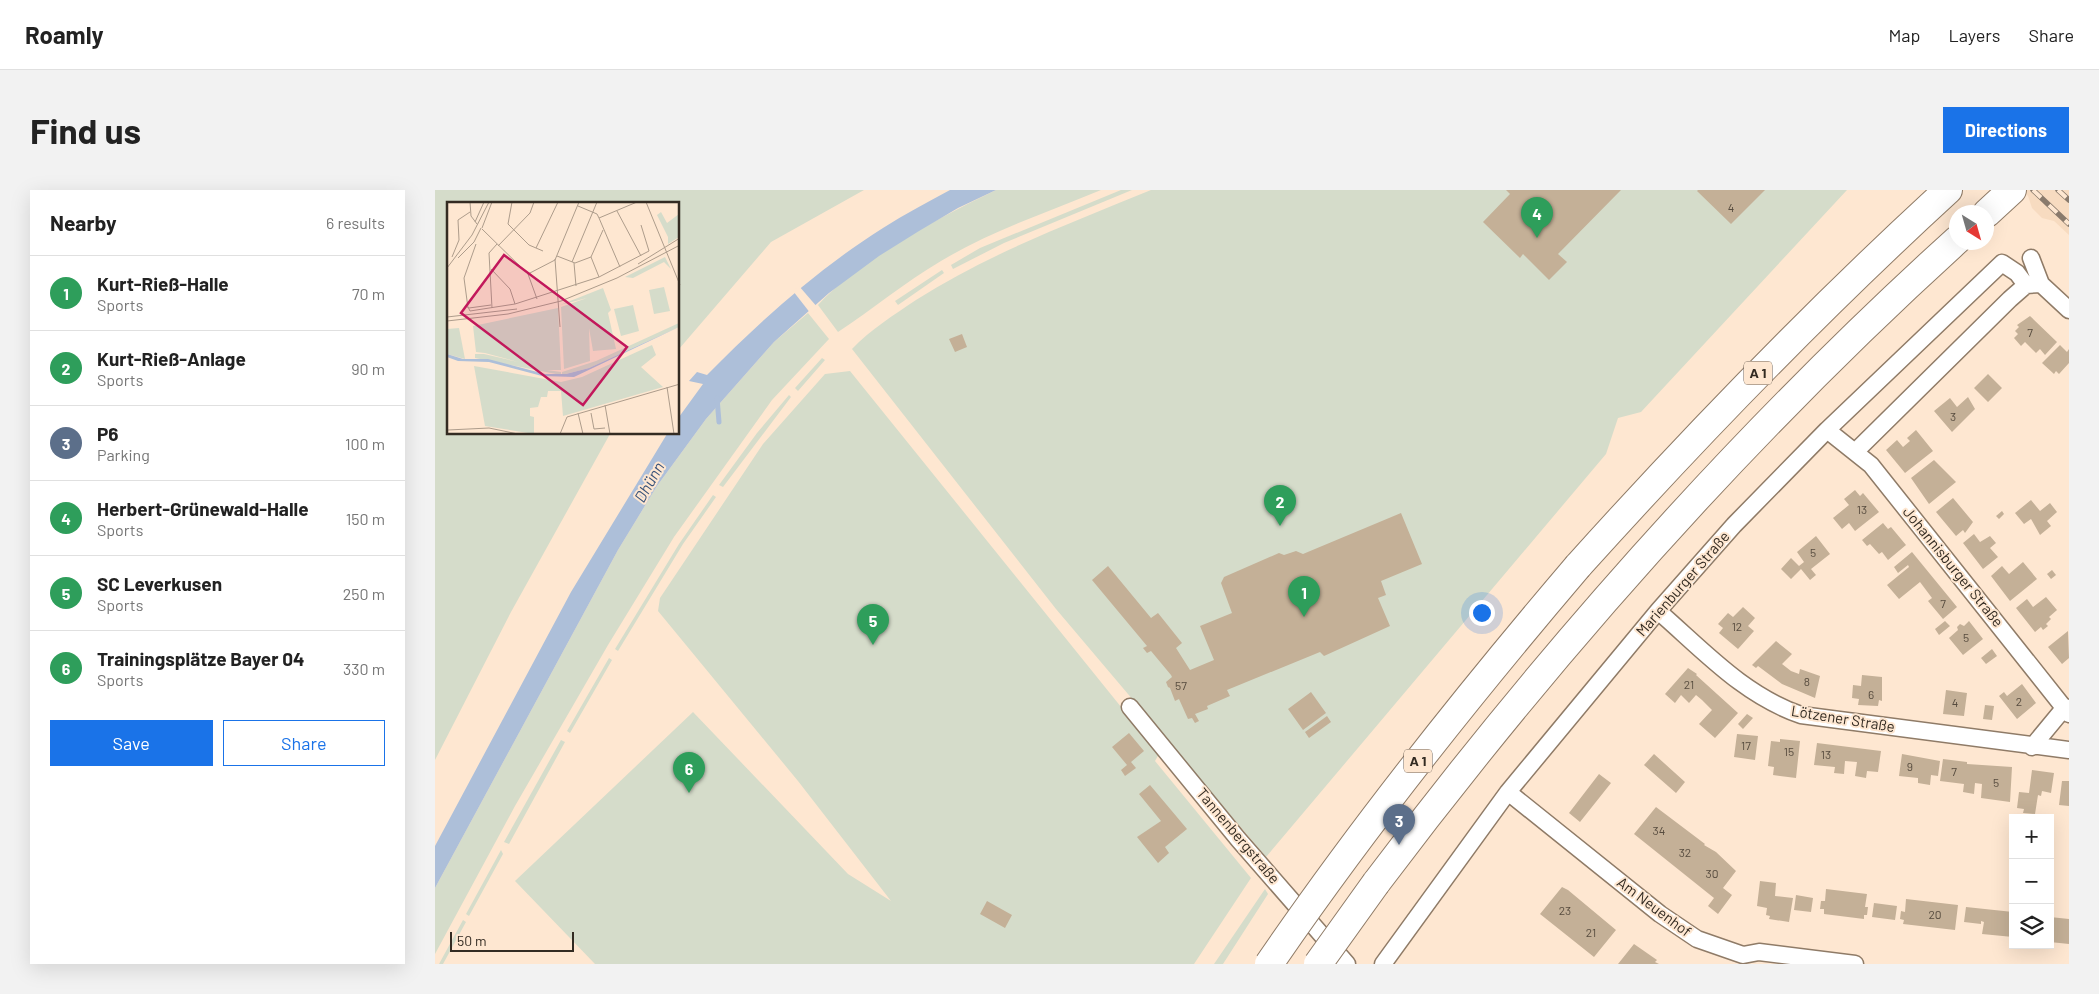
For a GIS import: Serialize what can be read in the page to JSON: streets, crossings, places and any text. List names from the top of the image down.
{
  "streets": {
    "highway": ["A 1"],
    "street": [
      "Johannisburger Straße",
      "Marienburger Straße",
      "Lötzener Straße",
      "Tannenbergstraße",
      "Am Neuenhof"
    ]
  },
  "crossings": [
    ["Johannisburger Straße", "Marienburger Straße"],
    ["Marienburger Straße", "Lötzener Straße"],
    ["Marienburger Straße", "Am Neuenhof"]
  ],
  "water": ["Dhünn"],
  "house_numbers": [
    "4",
    "7",
    "3",
    "13",
    "5",
    "7",
    "12",
    "5",
    "8",
    "21",
    "57",
    "6",
    "2",
    "4",
    "17",
    "15",
    "13",
    "9",
    "7",
    "5",
    "34",
    "32",
    "30",
    "23",
    "20",
    "21"
  ],
  "scale_bar": "50 m",
  "north": "bottom right",
  "page": {
    "header": "Roamly",
    "nav": ["Map", "Layers", "Share"],
    "buttons": [
      "Directions",
      ["Save", "Share"]
    ],
    "title": "Find us",
    "heading": ["Nearby", "6 results"],
    "pins": [
      "4",
      "2",
      "1",
      "5",
      "6",
      "3"
    ],
    "list": [
      {
        "mark": "1",
        "name": "Kurt-Rieß-Halle",
        "note": "Sports",
        "value": "70 m"
      },
      {
        "mark": "2",
        "name": "Kurt-Rieß-Anlage",
        "note": "Sports",
        "value": "90 m"
      },
      {
        "mark": "3",
        "name": "P6",
        "note": "Parking",
        "value": "100 m"
      },
      {
        "mark": "4",
        "name": "Herbert-Grünewald-Halle",
        "note": "Sports",
        "value": "150 m"
      },
      {
        "mark": "5",
        "name": "SC Leverkusen",
        "note": "Sports",
        "value": "250 m"
      },
      {
        "mark": "6",
        "name": "Trainingsplätze Bayer 04",
        "note": "Sports",
        "value": "330 m"
      }
    ],
    "map_buttons": ["+", "−"],
    "scale": "50 m"
  }
}
